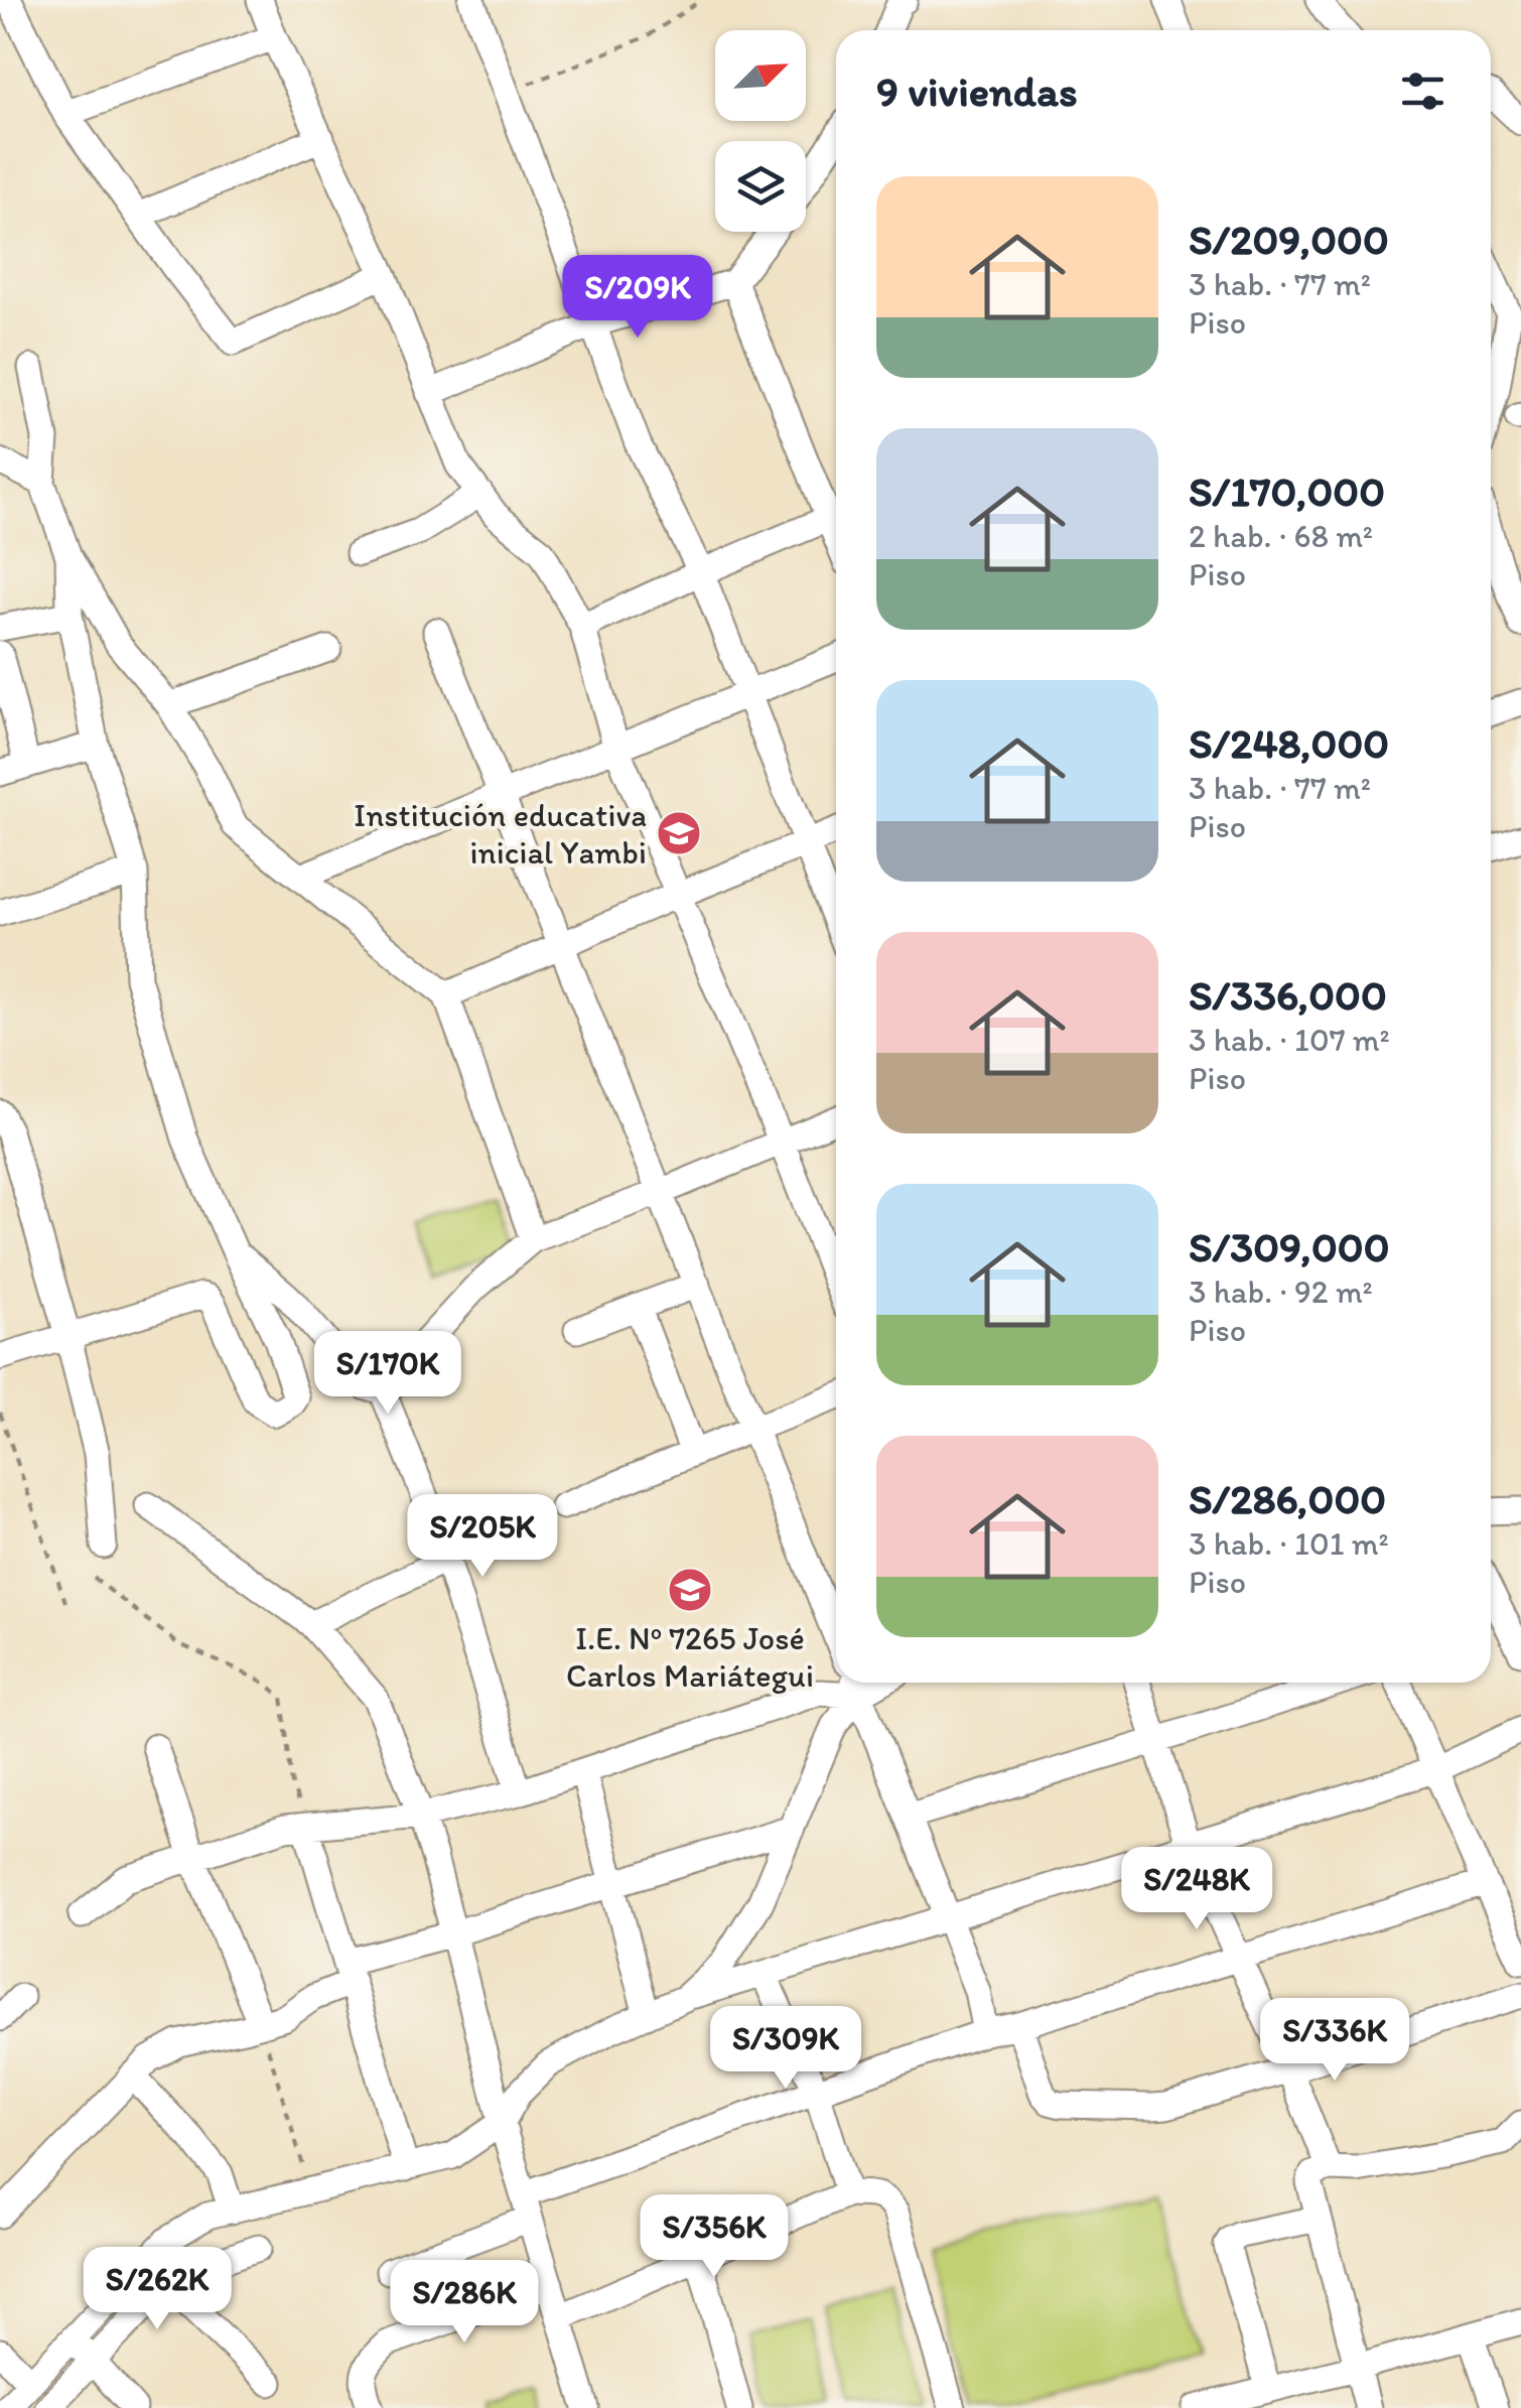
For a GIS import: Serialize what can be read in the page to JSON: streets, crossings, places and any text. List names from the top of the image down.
{
  "places": {
    "school or university": ["Institución educativa inicial Yambi", "I.E. Nº 7265 José Carlos Mariátegui"]
  },
  "north": "top right",
  "page": {
    "heading": "9 viviendas",
    "list": [
      {
        "name": "S/209,000",
        "note": "3 hab. · 77 m² · Piso"
      },
      {
        "name": "S/170,000",
        "note": "2 hab. · 68 m² · Piso"
      },
      {
        "name": "S/248,000",
        "note": "3 hab. · 77 m² · Piso"
      },
      {
        "name": "S/336,000",
        "note": "3 hab. · 107 m² · Piso"
      },
      {
        "name": "S/309,000",
        "note": "3 hab. · 92 m² · Piso"
      },
      {
        "name": "S/286,000",
        "note": "3 hab. · 101 m² · Piso"
      }
    ],
    "price": [
      "S/209K",
      "S/170K",
      "S/205K",
      "S/248K",
      "S/336K",
      "S/309K",
      "S/356K",
      "S/262K",
      "S/286K"
    ]
  }
}
